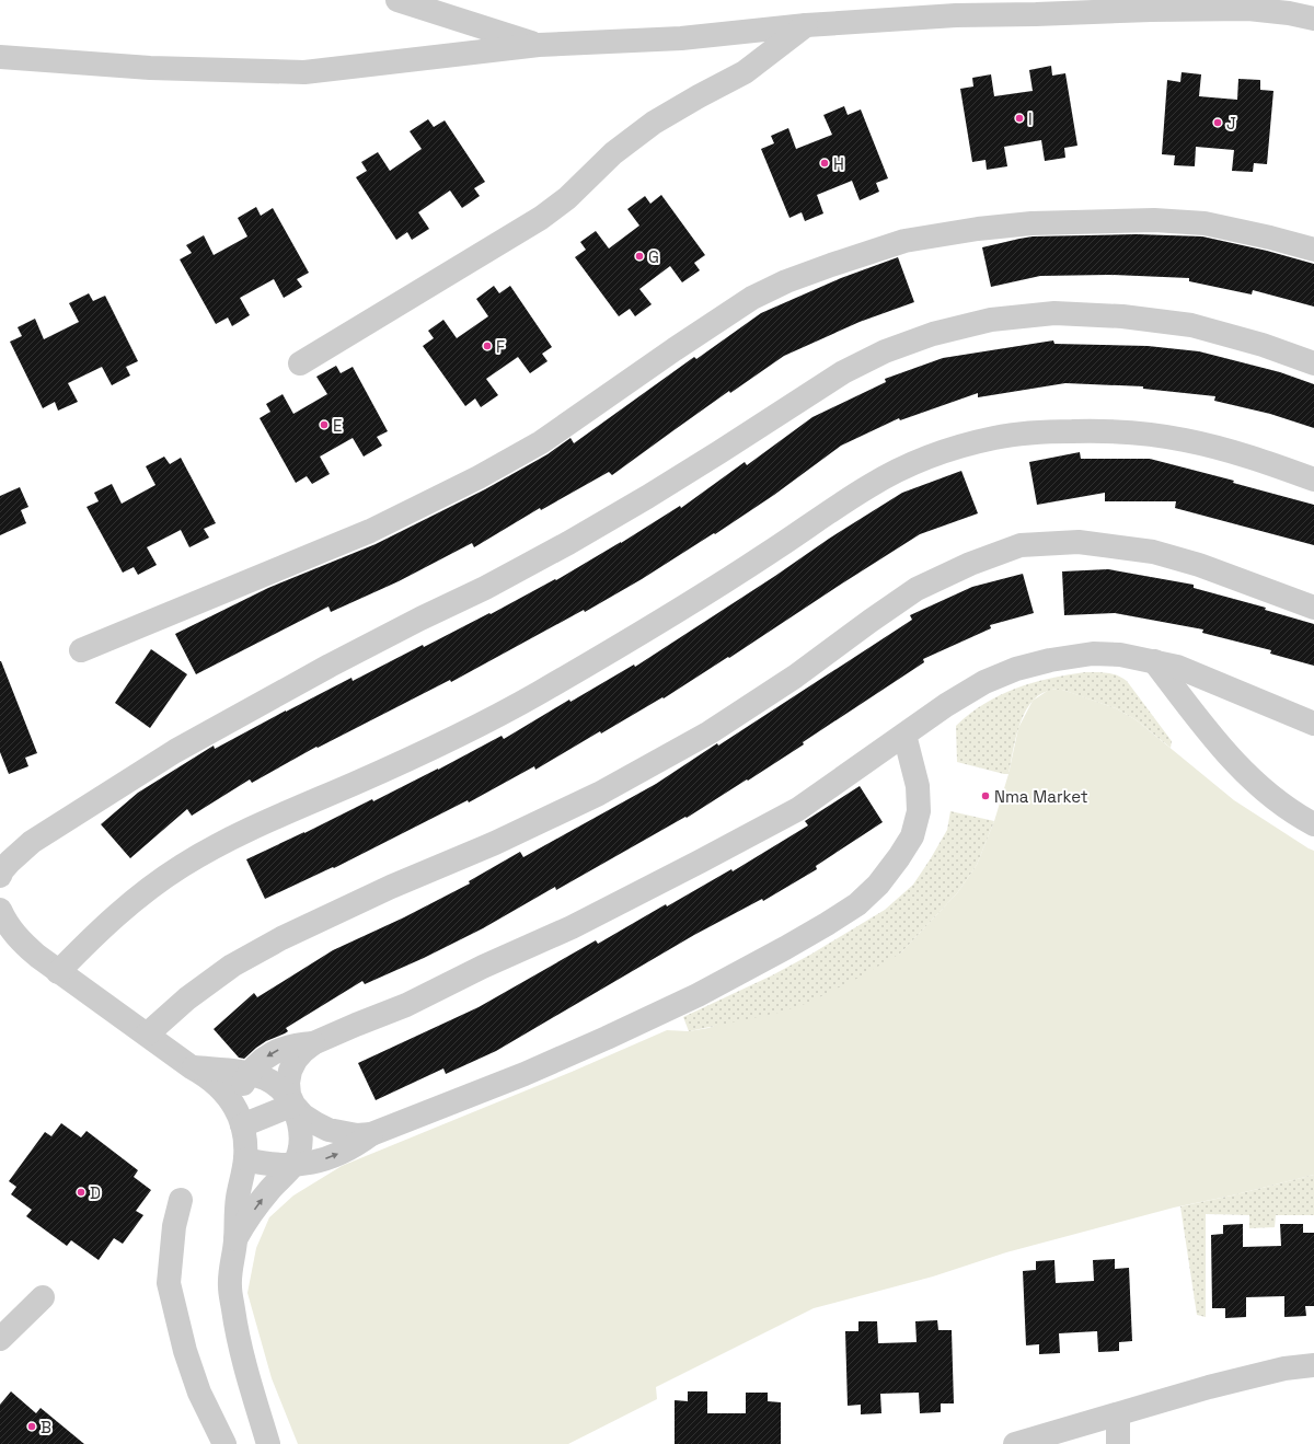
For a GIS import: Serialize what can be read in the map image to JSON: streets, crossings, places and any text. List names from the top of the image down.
{
  "places": [
    "I",
    "J",
    "H",
    "G",
    "F",
    "E",
    "Nma Market",
    "D",
    "B"
  ]
}
